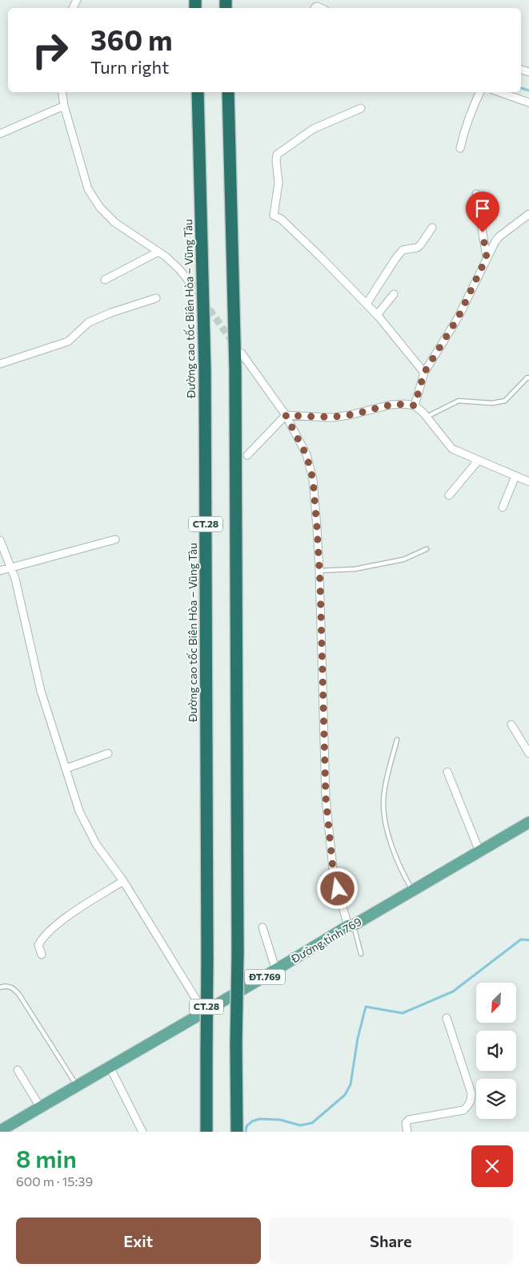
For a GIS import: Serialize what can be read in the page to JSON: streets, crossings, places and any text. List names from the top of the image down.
{
  "streets": {
    "highway": ["Đường cao tốc Biên Hòa – Vũng Tàu", "CT.28"],
    "main road": ["Đường tỉnh 769", "ĐT.769"]
  },
  "north": "bottom left",
  "page": {
    "turn": ["360 m", "Turn right"],
    "heading": ["8 min", "600 m · 15:39"],
    "buttons": ["Exit", "Share"]
  }
}
